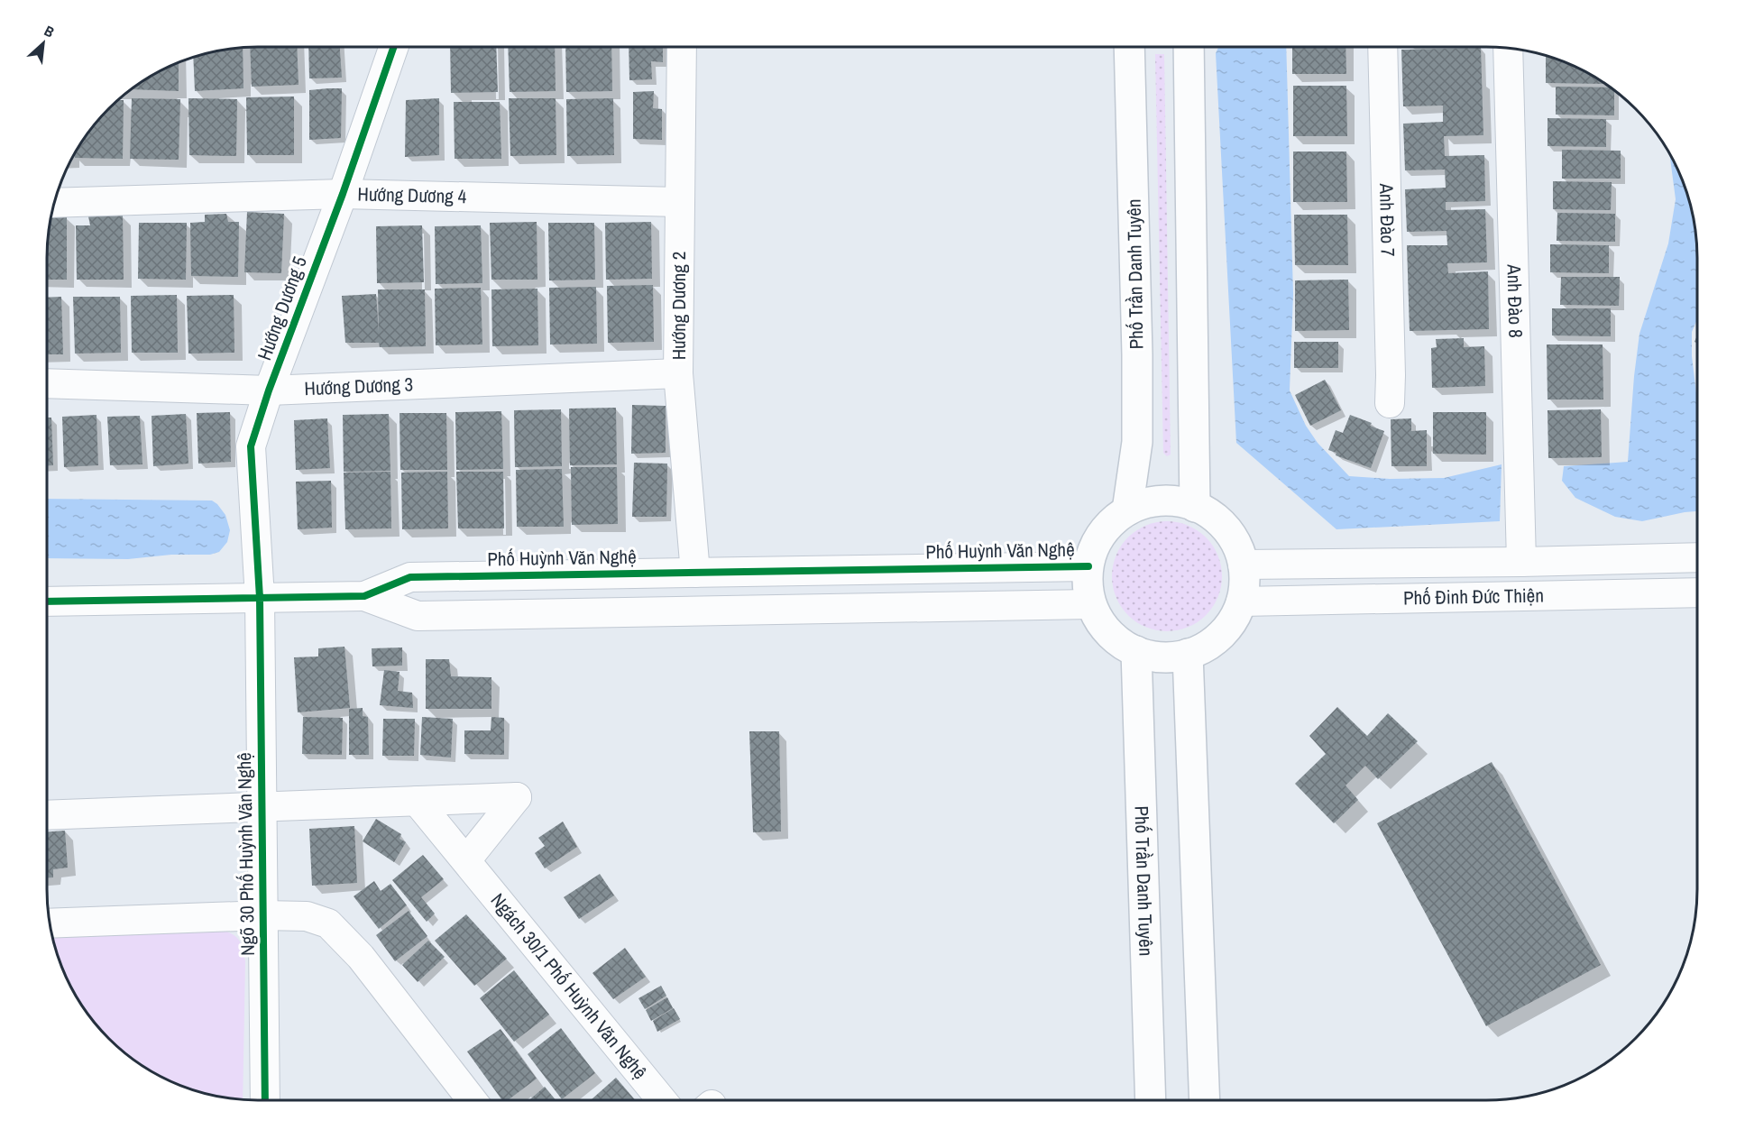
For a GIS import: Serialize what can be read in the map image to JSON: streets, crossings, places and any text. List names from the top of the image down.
{
  "streets": {
    "main road": ["Phố Trần Danh Tuyên"],
    "street": [
      "Hướng Dương 4",
      "Anh Đào 7",
      "Anh Đào 8",
      "Hướng Dương 2",
      "Hướng Dương 5",
      "Hướng Dương 3",
      "Phố Huỳnh Văn Nghệ",
      "Phố Đinh Đức Thiện",
      "Ngõ 30 Phố Huỳnh Văn Nghệ",
      "Ngách 30/1 Phố Huỳnh Văn Nghệ"
    ]
  },
  "crossings": [
    ["Hướng Dương 4", "Hướng Dương 2"],
    ["Hướng Dương 4", "Hướng Dương 5"],
    ["Phố Trần Danh Tuyên", "Phố Huỳnh Văn Nghệ"],
    ["Phố Trần Danh Tuyên", "Phố Đinh Đức Thiện"],
    ["Anh Đào 8", "Phố Đinh Đức Thiện"],
    ["Hướng Dương 2", "Hướng Dương 3"],
    ["Hướng Dương 2", "Phố Huỳnh Văn Nghệ"],
    ["Hướng Dương 5", "Hướng Dương 3"],
    ["Hướng Dương 5", "Phố Huỳnh Văn Nghệ"],
    ["Hướng Dương 5", "Ngõ 30 Phố Huỳnh Văn Nghệ"],
    ["Phố Huỳnh Văn Nghệ", "Phố Đinh Đức Thiện"],
    ["Phố Huỳnh Văn Nghệ", "Ngõ 30 Phố Huỳnh Văn Nghệ"]
  ],
  "north": "top right"
}
